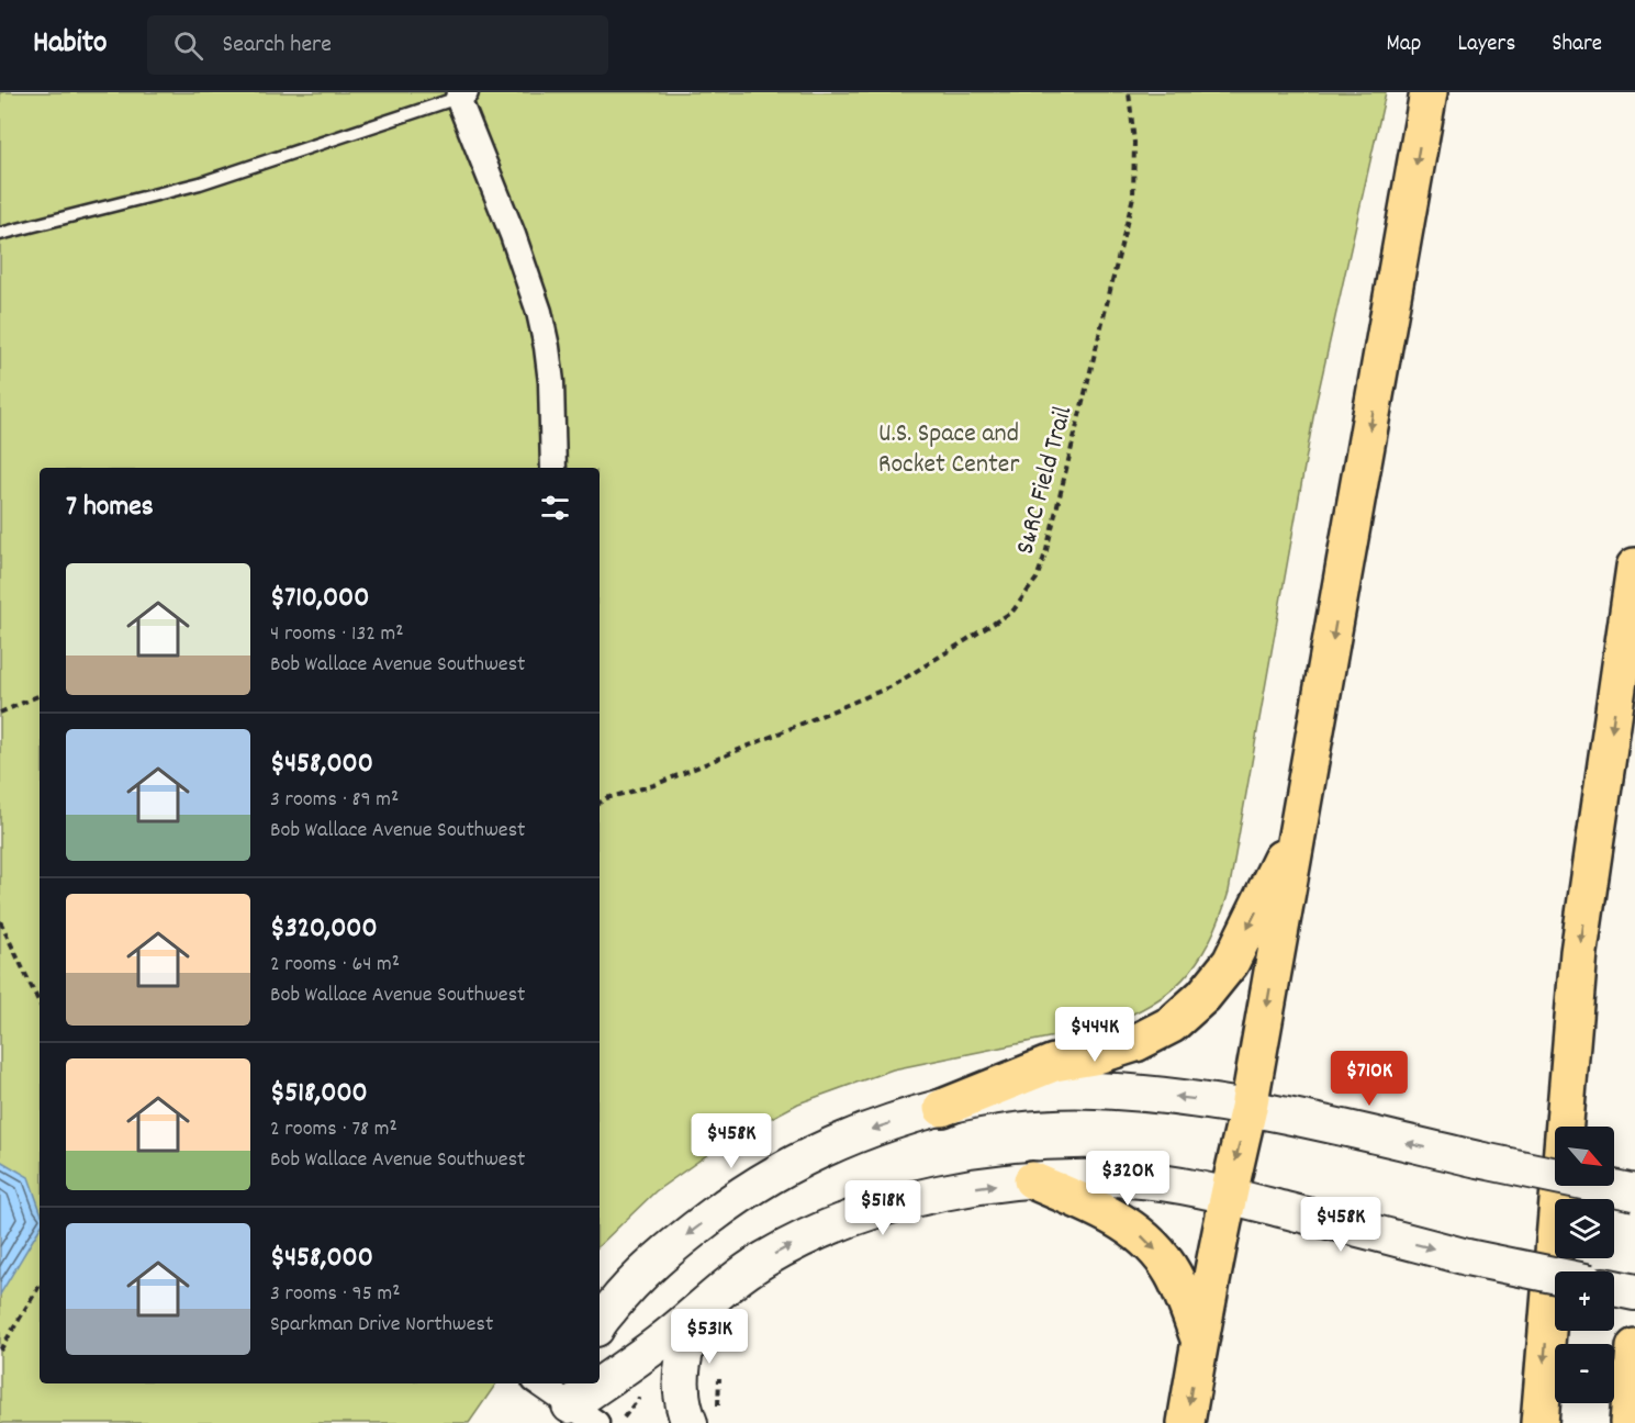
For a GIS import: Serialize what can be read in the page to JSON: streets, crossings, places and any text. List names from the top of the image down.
{
  "streets": {
    "path": ["S&RC Field Trail"]
  },
  "parks": ["U.S. Space and Rocket Center"],
  "north": "bottom right",
  "page": {
    "header": "Habito",
    "search": "Search here",
    "nav": ["Map", "Layers", "Share"],
    "heading": "7 homes",
    "list": [
      {
        "name": "$710,000",
        "note": "4 rooms · 132 m² · Bob Wallace Avenue Southwest"
      },
      {
        "name": "$458,000",
        "note": "3 rooms · 89 m² · Bob Wallace Avenue Southwest"
      },
      {
        "name": "$320,000",
        "note": "2 rooms · 64 m² · Bob Wallace Avenue Southwest"
      },
      {
        "name": "$518,000",
        "note": "2 rooms · 78 m² · Bob Wallace Avenue Southwest"
      },
      {
        "name": "$458,000",
        "note": "3 rooms · 95 m² · Sparkman Drive Northwest"
      }
    ],
    "price": [
      "$444K",
      "$710K",
      "$458K",
      "$320K",
      "$518K",
      "$458K",
      "$531K"
    ],
    "map_buttons": ["+", "−"]
  }
}
